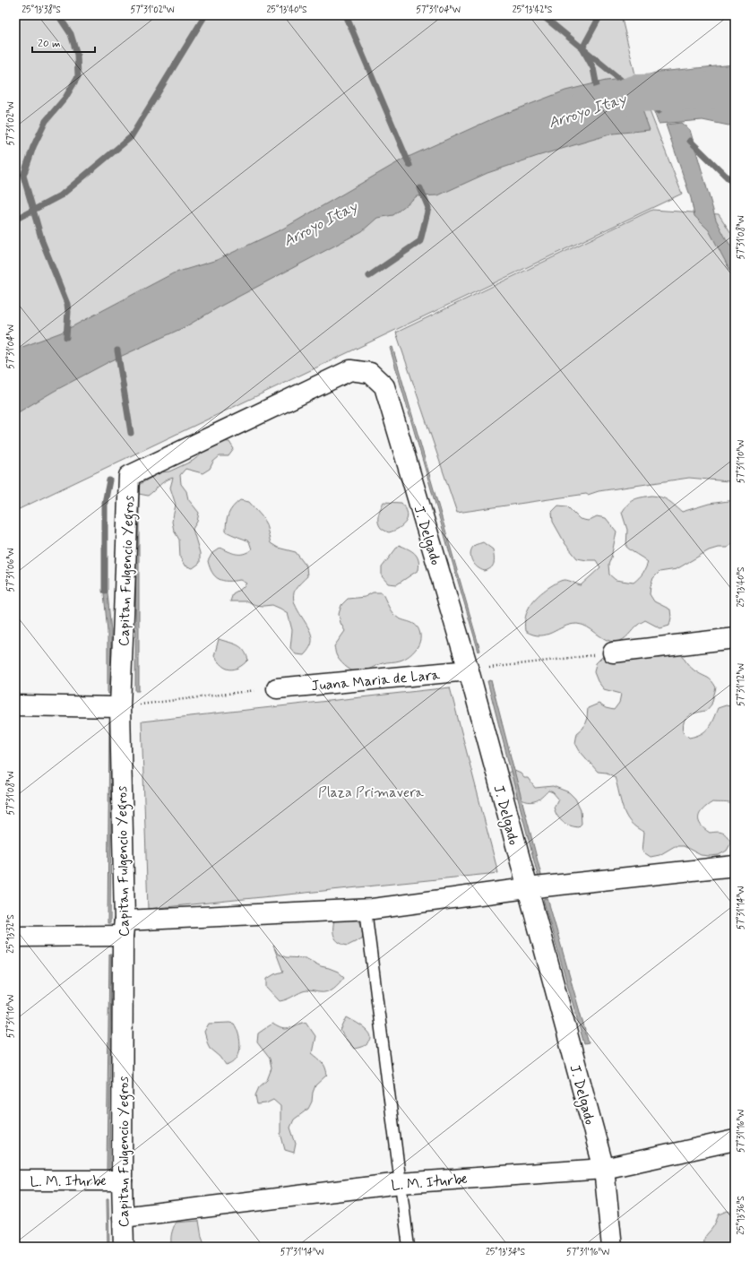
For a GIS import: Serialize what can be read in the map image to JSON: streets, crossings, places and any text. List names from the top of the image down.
{
  "streets": {
    "street": [
      "J. Delgado",
      "Capitan Fulgencio Yegros",
      "Juana Maria de Lara",
      "L. M. Iturbe"
    ]
  },
  "crossings": [
    ["J. Delgado", "Capitan Fulgencio Yegros"],
    ["J. Delgado", "Juana Maria de Lara"],
    ["J. Delgado", "L. M. Iturbe"],
    ["Capitan Fulgencio Yegros", "L. M. Iturbe"]
  ],
  "water": ["Arroyo Itay"],
  "parks": ["Plaza Primavera"],
  "scale_bar": "20 m",
  "coordinates": [
    "25°13'38\"S",
    "57°31'02\"W",
    "25°13'40\"S",
    "57°31'04\"W",
    "25°13'42\"S",
    "57°31'08\"W",
    "57°31'10\"W",
    "57°31'06\"W",
    "57°31'12\"W",
    "57°31'14\"W",
    "25°13'32\"S",
    "57°31'16\"W",
    "25°13'36\"S",
    "25°13'34\"S"
  ]
}
